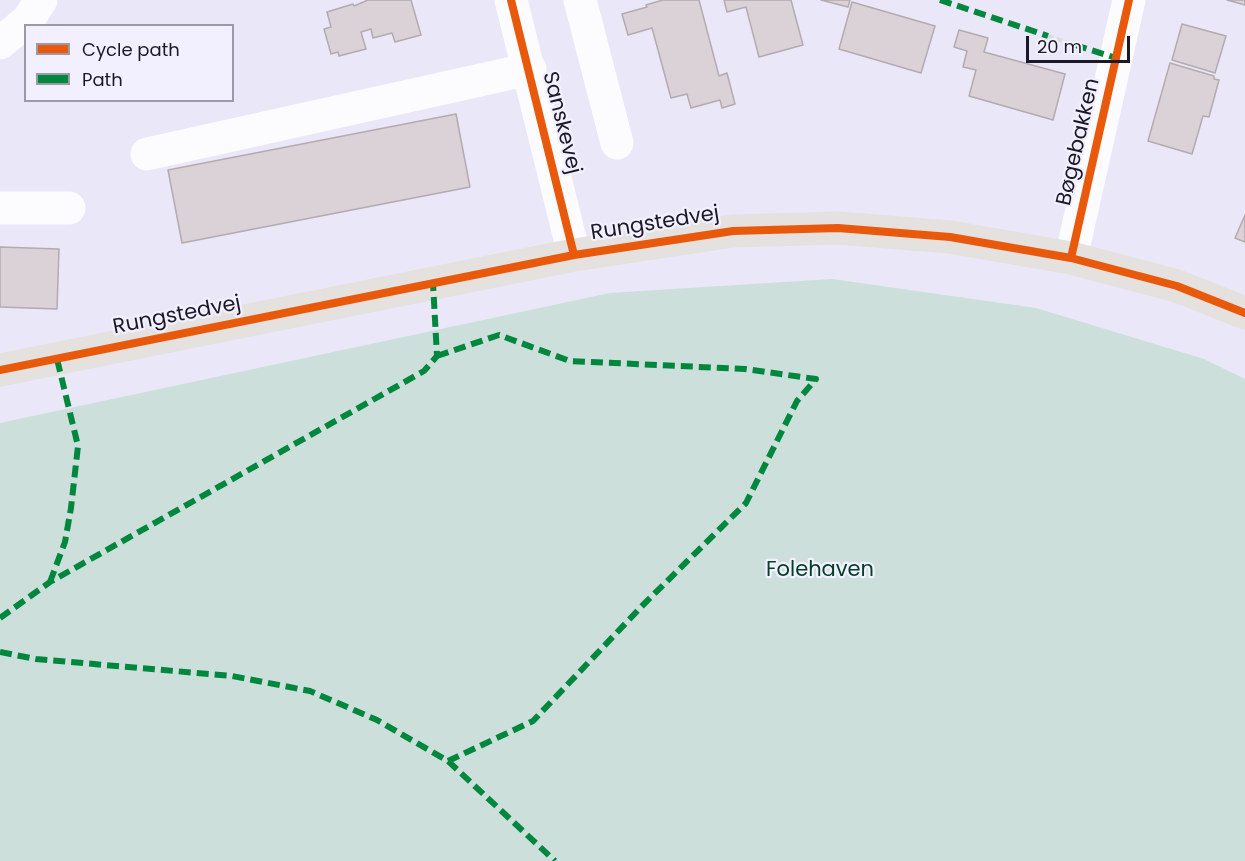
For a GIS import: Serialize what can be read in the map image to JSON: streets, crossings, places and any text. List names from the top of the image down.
{
  "streets": {
    "main road": ["Rungstedvej"],
    "street": ["Sanskevej", "Bøgebakken"]
  },
  "crossings": [
    ["Sanskevej", "Rungstedvej"],
    ["Bøgebakken", "Rungstedvej"]
  ],
  "parks": ["Folehaven"],
  "legend": ["Cycle path", "Path"],
  "scale_bar": "20 m"
}
